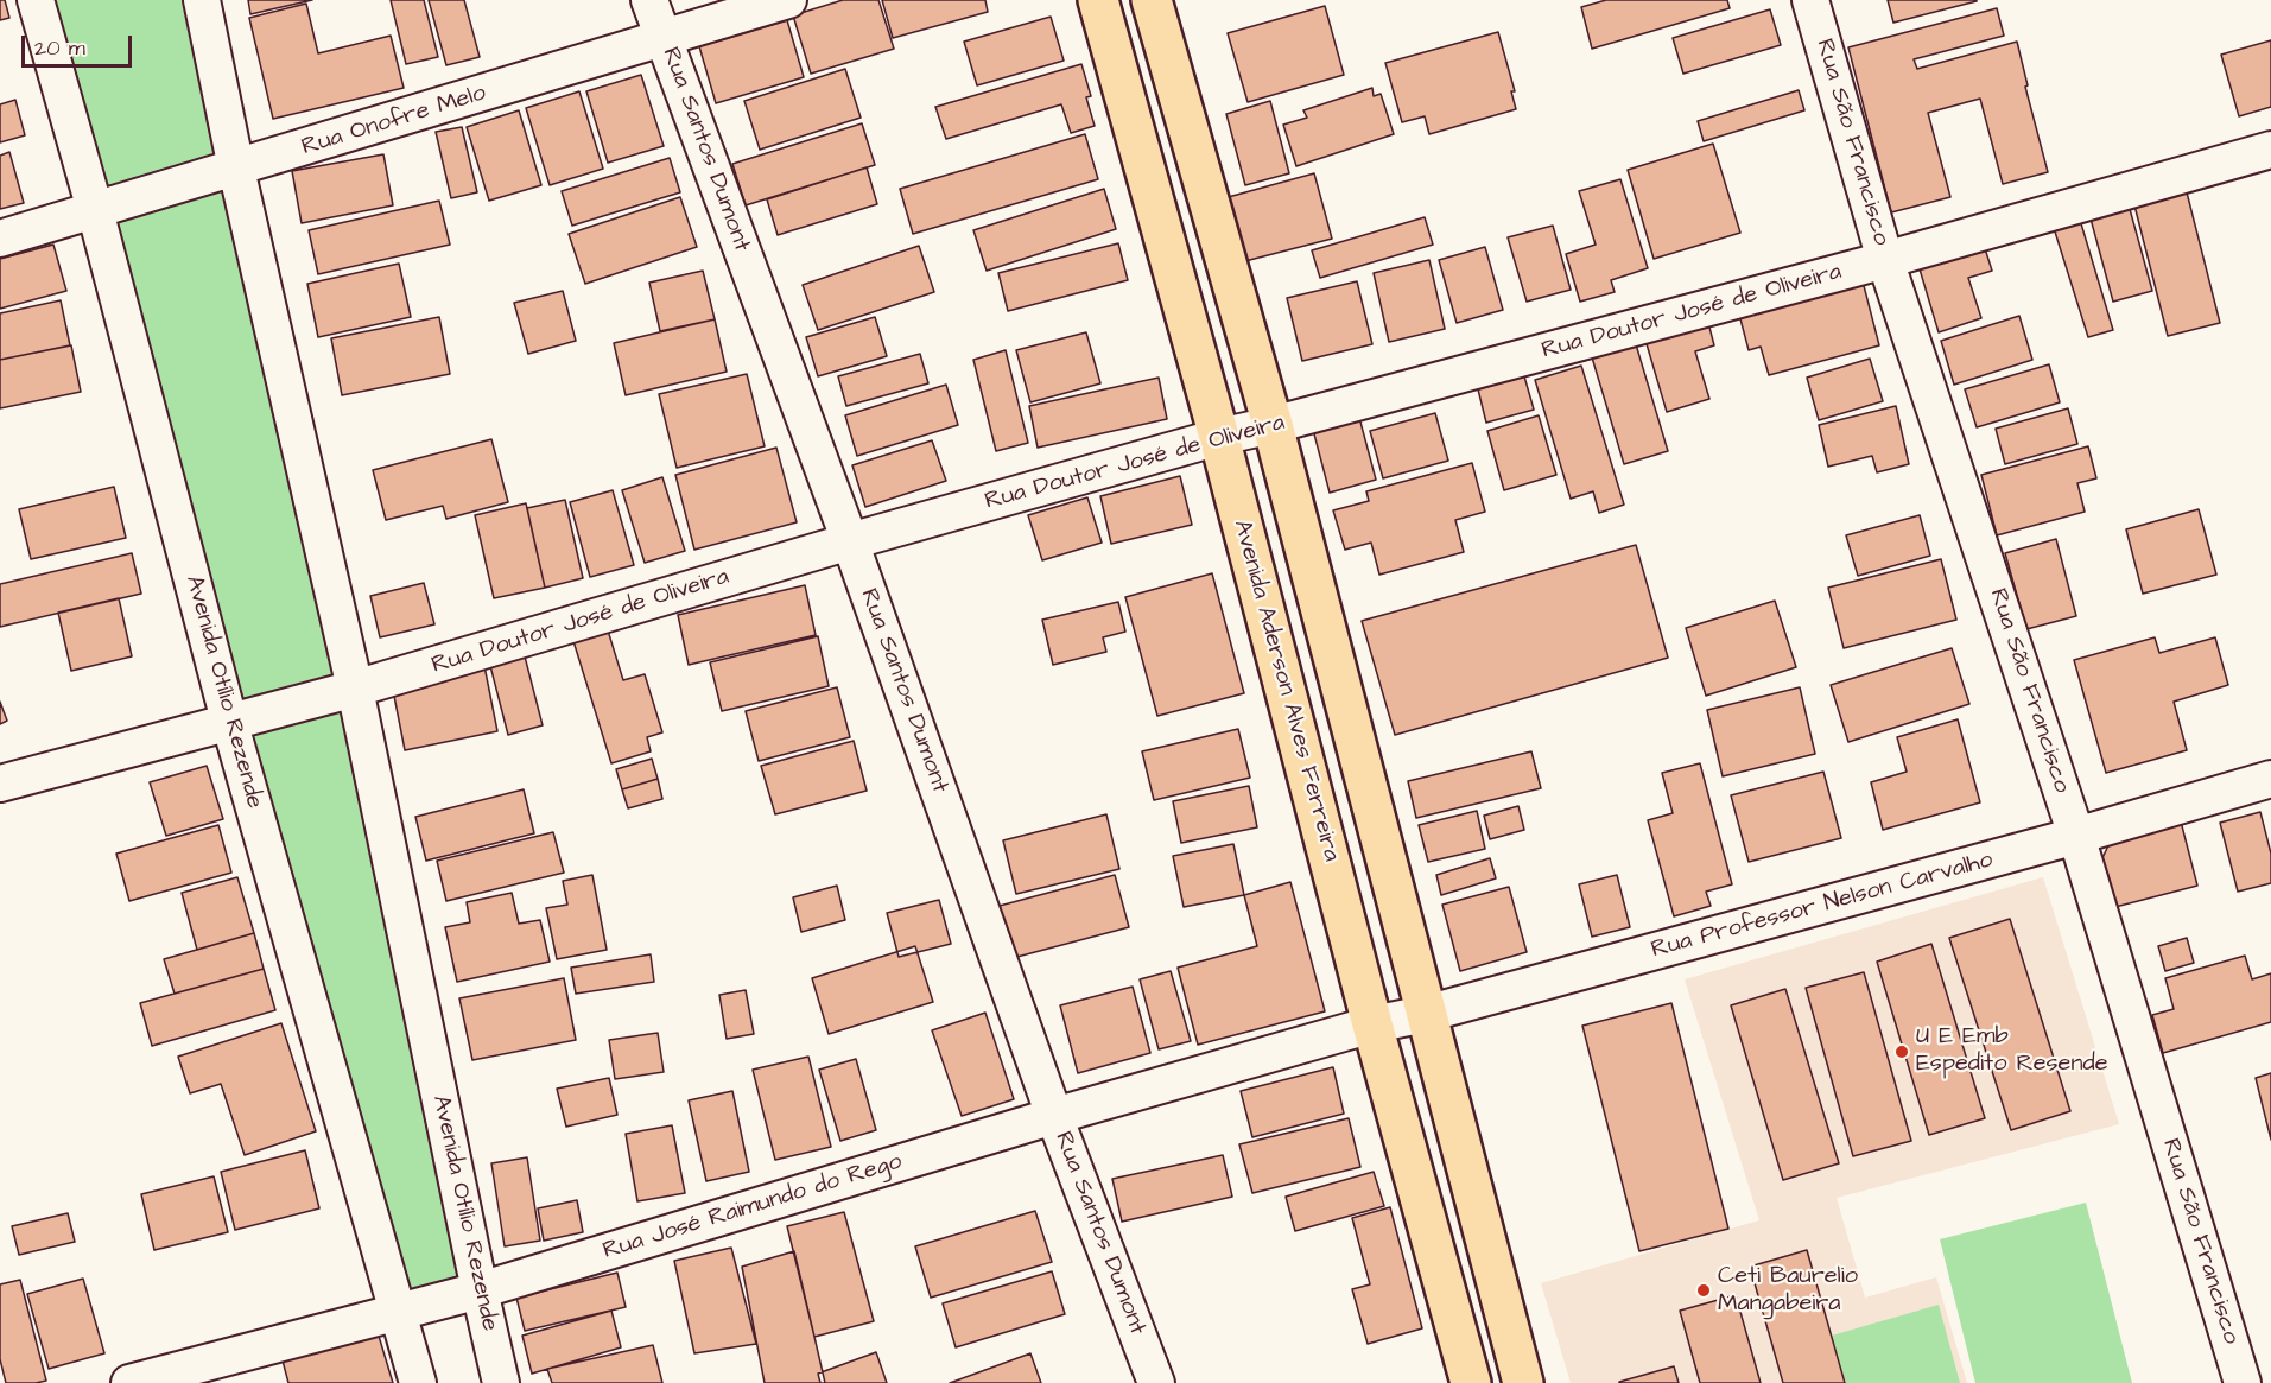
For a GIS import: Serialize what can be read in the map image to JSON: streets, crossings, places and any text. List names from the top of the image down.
{
  "streets": {
    "main road": ["Avenida Aderson Alves Ferreira"],
    "street": [
      "Rua Onofre Melo",
      "Rua São Francisco",
      "Rua Santos Dumont",
      "Rua Doutor José de Oliveira",
      "Avenida Otílio Rezende",
      "Rua Professor Nelson Carvalho",
      "Rua José Raimundo do Rego"
    ]
  },
  "crossings": [
    ["Rua Onofre Melo", "Rua Santos Dumont"],
    ["Rua Onofre Melo", "Avenida Otílio Rezende"],
    ["Rua São Francisco", "Rua Doutor José de Oliveira"],
    ["Rua São Francisco", "Rua Professor Nelson Carvalho"],
    ["Rua Santos Dumont", "Rua Doutor José de Oliveira"],
    ["Rua Santos Dumont", "Rua José Raimundo do Rego"],
    ["Rua Doutor José de Oliveira", "Avenida Aderson Alves Ferreira"],
    ["Rua Doutor José de Oliveira", "Avenida Otílio Rezende"],
    ["Avenida Aderson Alves Ferreira", "Rua Professor Nelson Carvalho"],
    ["Avenida Aderson Alves Ferreira", "Rua José Raimundo do Rego"],
    ["Avenida Otílio Rezende", "Rua José Raimundo do Rego"],
    ["Rua Professor Nelson Carvalho", "Rua José Raimundo do Rego"]
  ],
  "places": ["U E Emb Espedito Resende", "Ceti Baurelio Mangabeira"],
  "scale_bar": "20 m"
}
